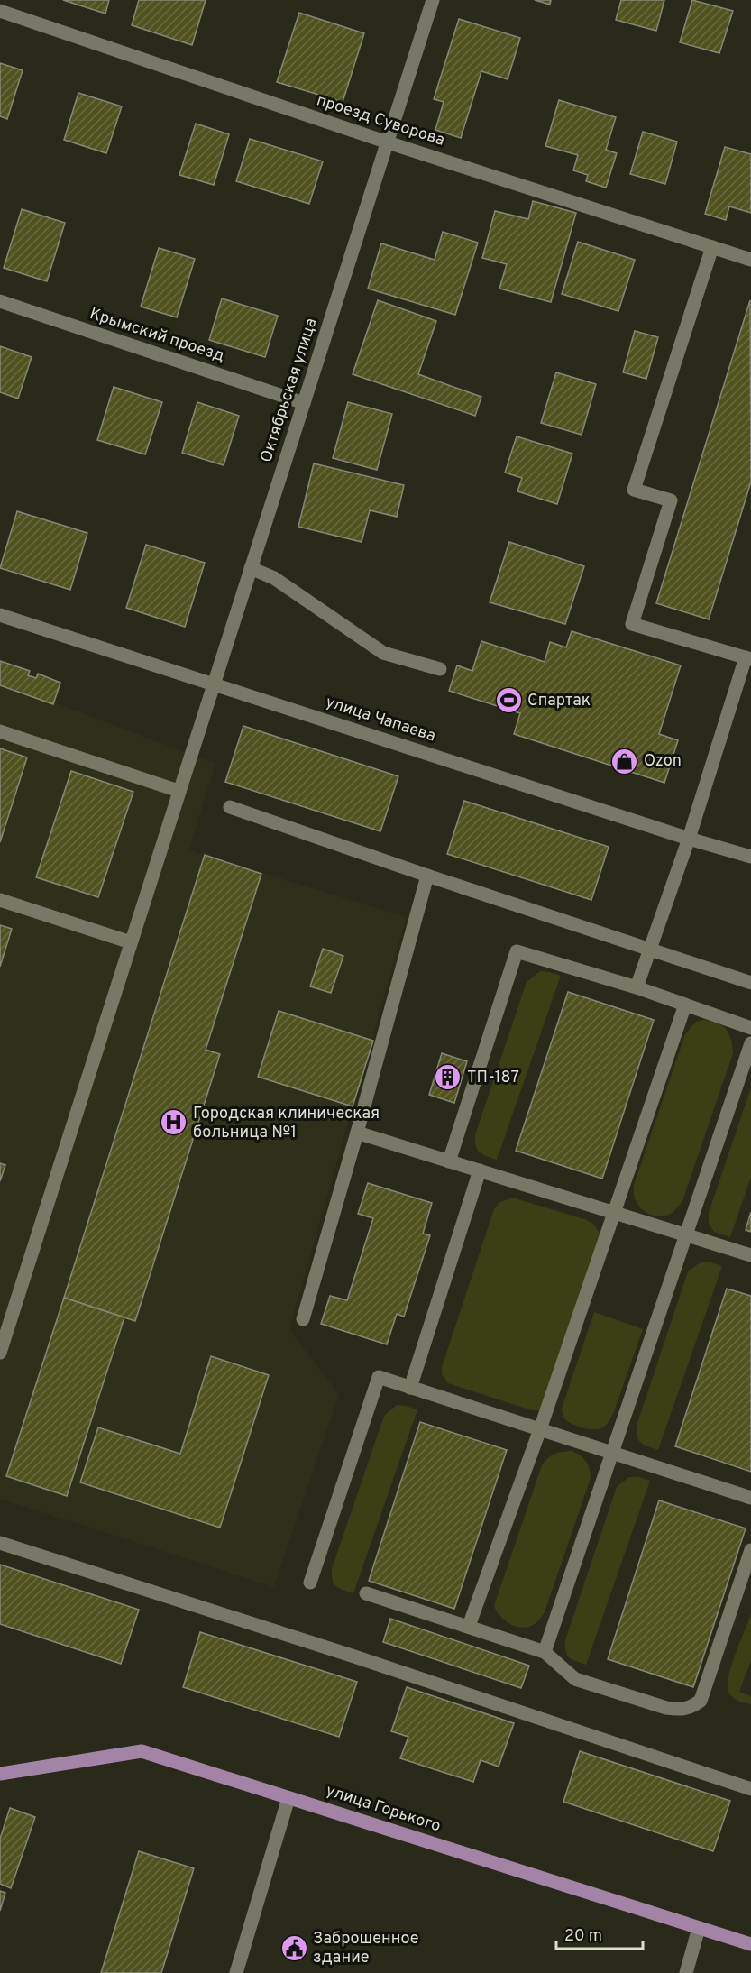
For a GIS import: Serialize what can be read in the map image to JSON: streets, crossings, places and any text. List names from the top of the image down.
{
  "streets": {
    "main road": ["улица Горького"],
    "street": [
      "проезд Суворова",
      "Крымский проезд",
      "Октябрьская улица",
      "улица Чапаева"
    ]
  },
  "crossings": [
    ["проезд Суворова", "Октябрьская улица"],
    ["Крымский проезд", "Октябрьская улица"],
    ["Октябрьская улица", "улица Чапаева"]
  ],
  "places": {
    "sports": ["Спартак"],
    "shop": ["Ozon"],
    "building": ["ТП-187"],
    "hospital": ["Городская клиническая больница №1"],
    "public building": ["Заброшенное здание"]
  },
  "scale_bar": "20 m"
}
